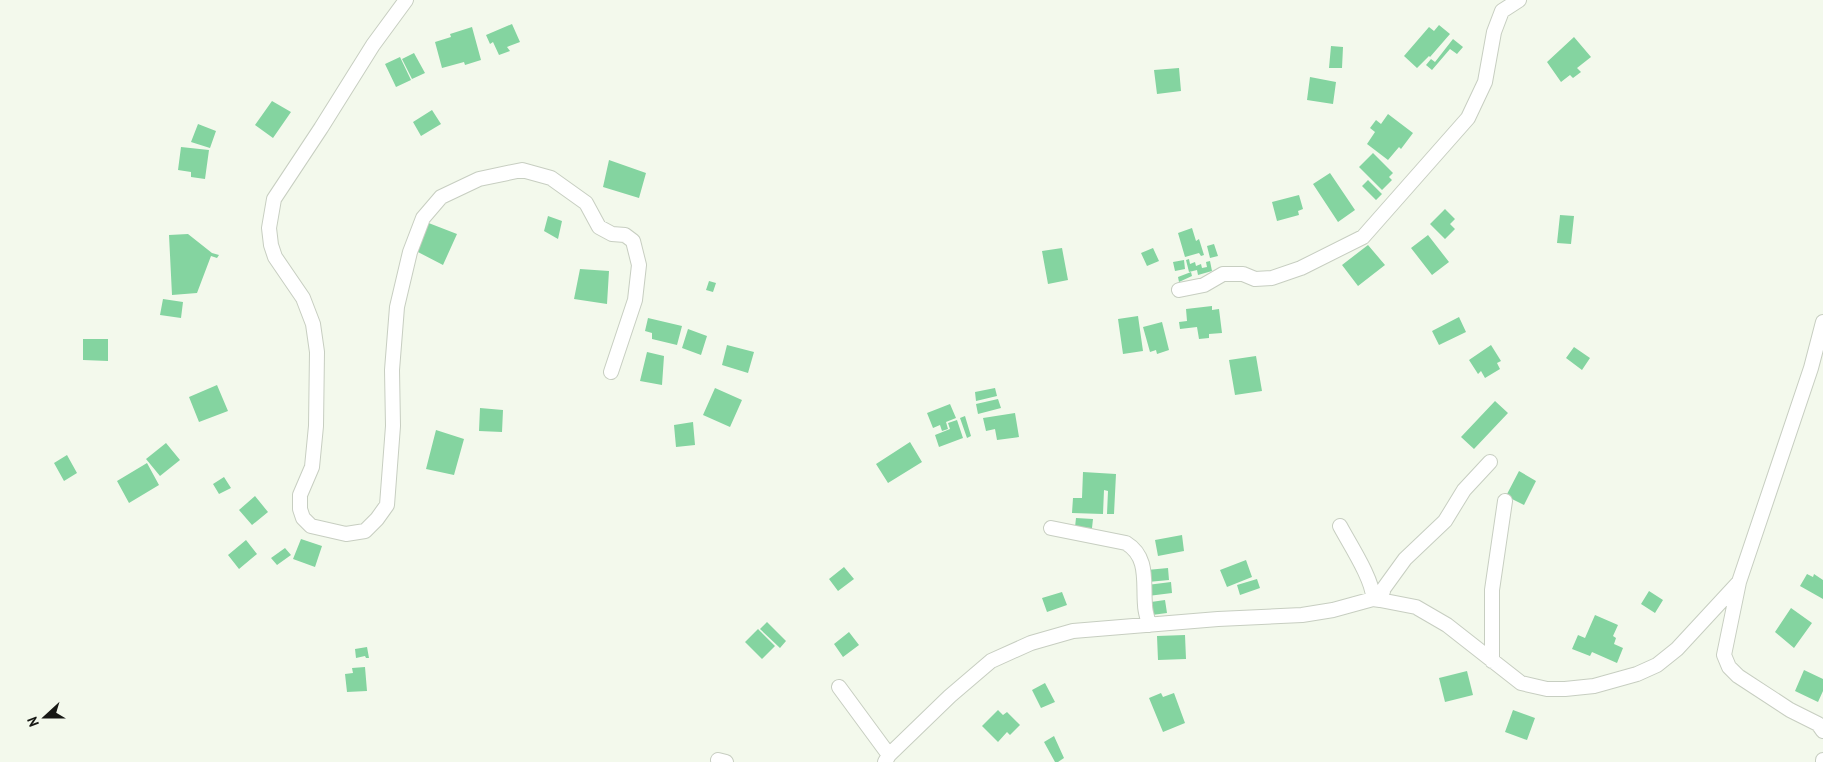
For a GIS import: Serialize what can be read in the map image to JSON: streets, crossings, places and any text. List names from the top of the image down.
{
  "north": "left"
}
